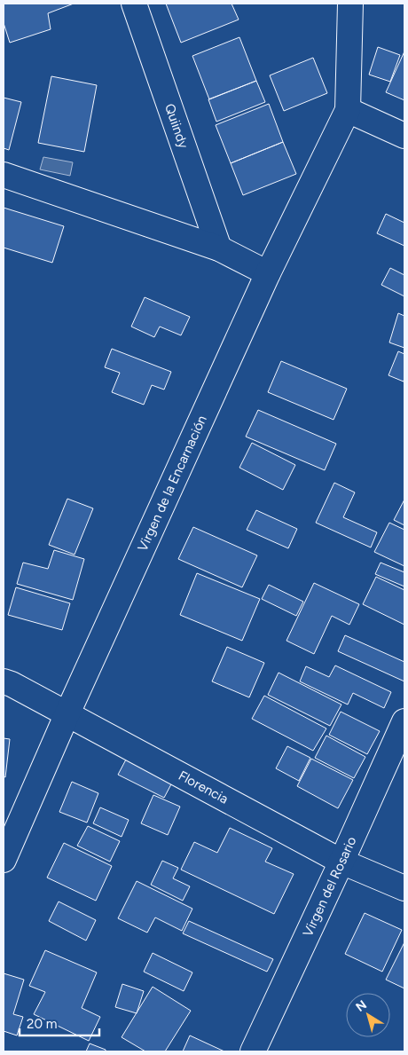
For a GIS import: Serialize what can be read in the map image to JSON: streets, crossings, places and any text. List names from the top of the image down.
{
  "streets": {
    "street": [
      "Quiindy",
      "Virgen de la Encarnación",
      "Florencia",
      "Virgen del Rosario"
    ]
  },
  "crossings": [
    ["Virgen de la Encarnación", "Florencia"],
    ["Florencia", "Virgen del Rosario"]
  ],
  "scale_bar": "20 m",
  "north": "top left"
}
